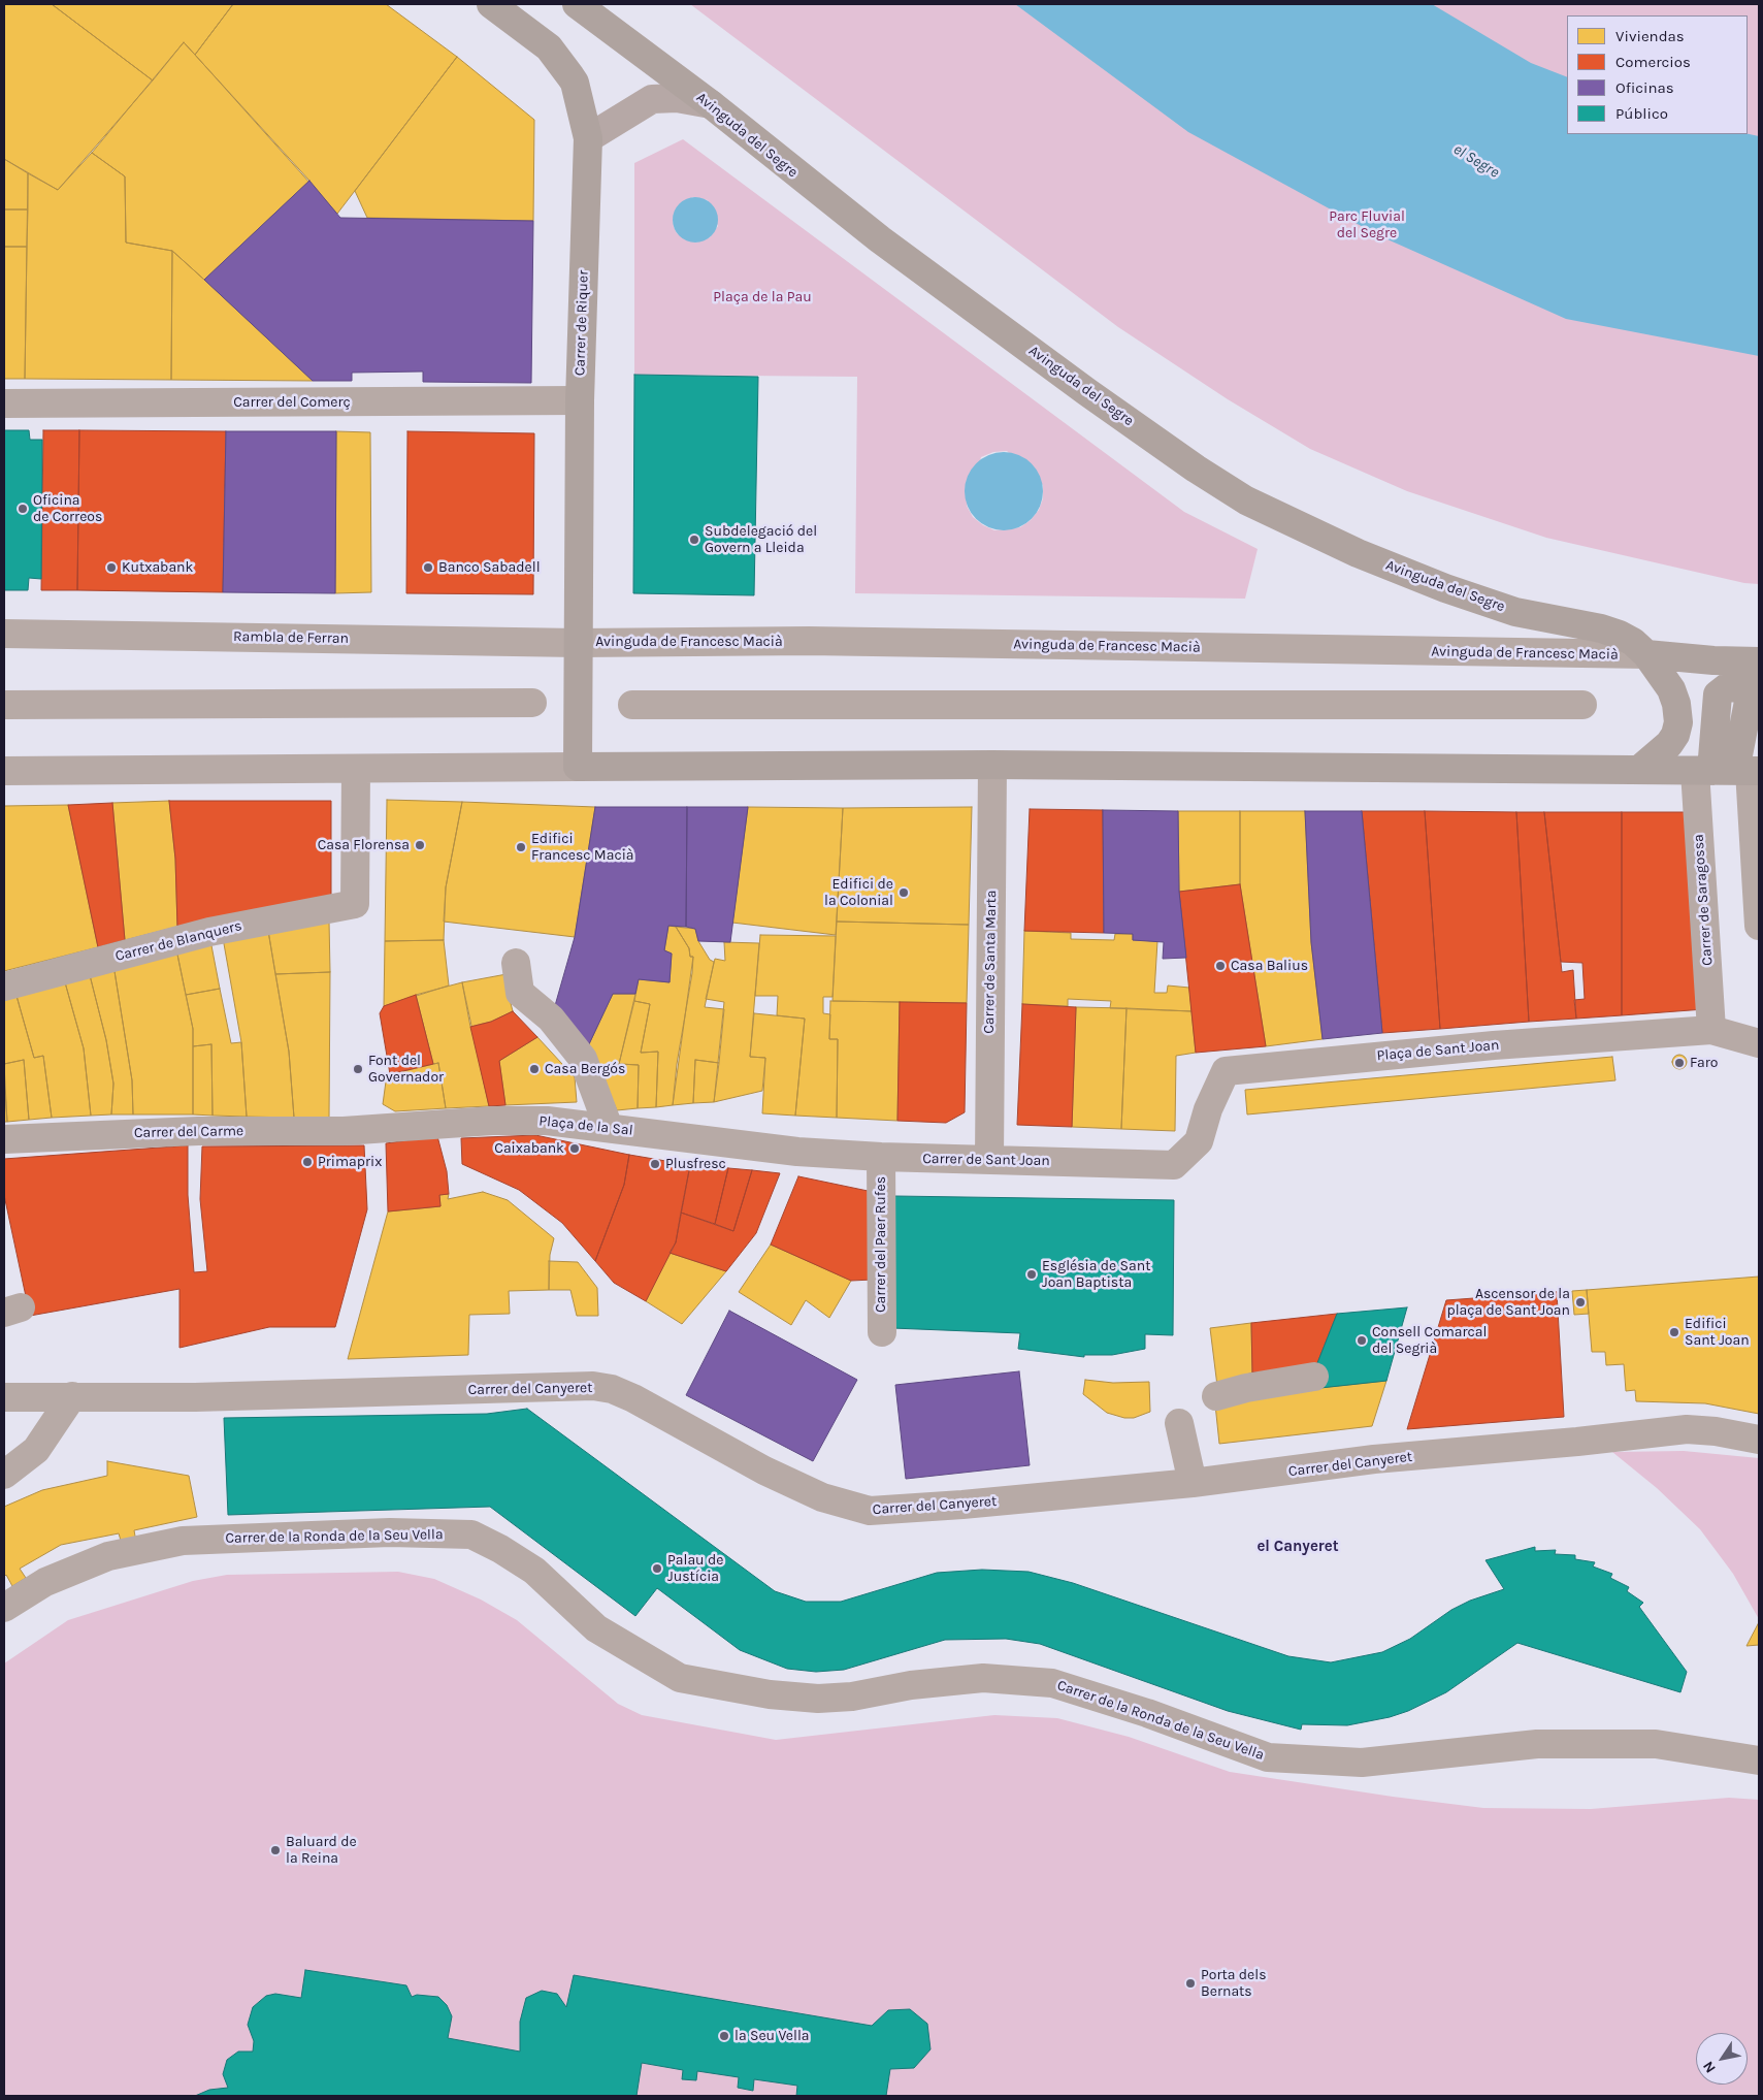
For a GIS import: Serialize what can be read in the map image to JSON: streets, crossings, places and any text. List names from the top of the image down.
{
  "streets": {
    "main road": ["Avinguda del Segre", "Carrer de Riquer", "Avinguda de Francesc Macià"],
    "street": [
      "Carrer del Comerç",
      "Rambla de Ferran",
      "Carrer de Saragossa",
      "Carrer de Blanquers",
      "Carrer de Santa Marta",
      "Plaça de Sant Joan",
      "Plaça de la Sal",
      "Carrer del Carme",
      "Carrer de Sant Joan",
      "Carrer del Paer Rufes",
      "Carrer del Canyeret",
      "Carrer de la Ronda de la Seu Vella"
    ]
  },
  "crossings": [
    ["Avinguda del Segre", "Avinguda de Francesc Macià"],
    ["Carrer de Riquer", "Carrer del Comerç"],
    ["Carrer de Riquer", "Rambla de Ferran"],
    ["Carrer de Riquer", "Avinguda de Francesc Macià"],
    ["Rambla de Ferran", "Avinguda de Francesc Macià"],
    ["Carrer de Saragossa", "Plaça de Sant Joan"],
    ["Carrer de Santa Marta", "Carrer de Sant Joan"],
    ["Plaça de Sant Joan", "Carrer de Sant Joan"],
    ["Plaça de la Sal", "Carrer del Carme"],
    ["Plaça de la Sal", "Carrer de Sant Joan"],
    ["Carrer de Sant Joan", "Carrer del Paer Rufes"]
  ],
  "districts": ["el Canyeret"],
  "water": ["el Segre"],
  "parks": ["Parc Fluvial del Segre", "Plaça de la Pau"],
  "places": [
    "Oficina de Correos",
    "Subdelegació del Govern a Lleida",
    "Kutxabank",
    "Banco Sabadell",
    "Casa Florensa",
    "Edifici Francesc Macià",
    "Edifici de la Colonial",
    "Casa Balius",
    "Faro",
    "Font del Governador",
    "Casa Bergós",
    "Caixabank",
    "Primaprix",
    "Plusfresc",
    "Església de Sant Joan Baptista",
    "Ascensor de la plaça de Sant Joan",
    "Edifici Sant Joan",
    "Consell Comarcal del Segrià",
    "Palau de Justícia",
    "Baluard de la Reina",
    "Porta dels Bernats",
    "la Seu Vella"
  ],
  "legend": [
    "Viviendas",
    "Comercios",
    "Oficinas",
    "Público"
  ],
  "north": "bottom left"
}
